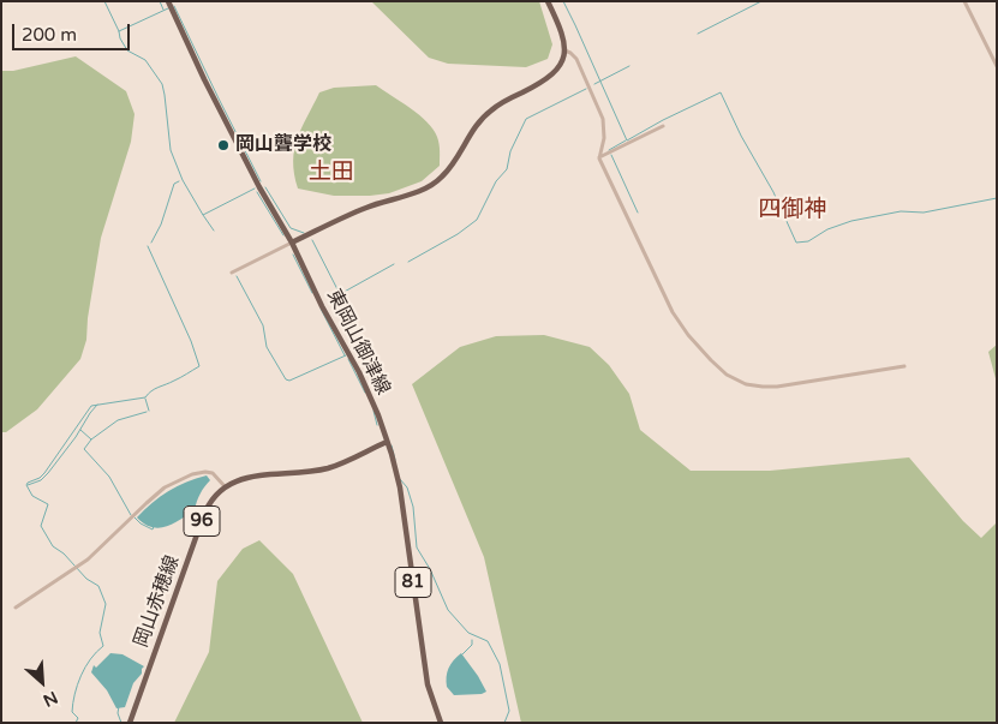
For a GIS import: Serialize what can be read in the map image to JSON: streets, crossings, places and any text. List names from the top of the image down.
{
  "streets": {
    "main road": [
      "東岡山御津線",
      "96",
      "81",
      "岡山赤穂線"
    ]
  },
  "crossings": [
    ["東岡山御津線", "96"],
    ["96", "岡山赤穂線"]
  ],
  "districts": ["土田", "四御神"],
  "places": ["岡山聾学校"],
  "scale_bar": "200 m",
  "north": "bottom right"
}
